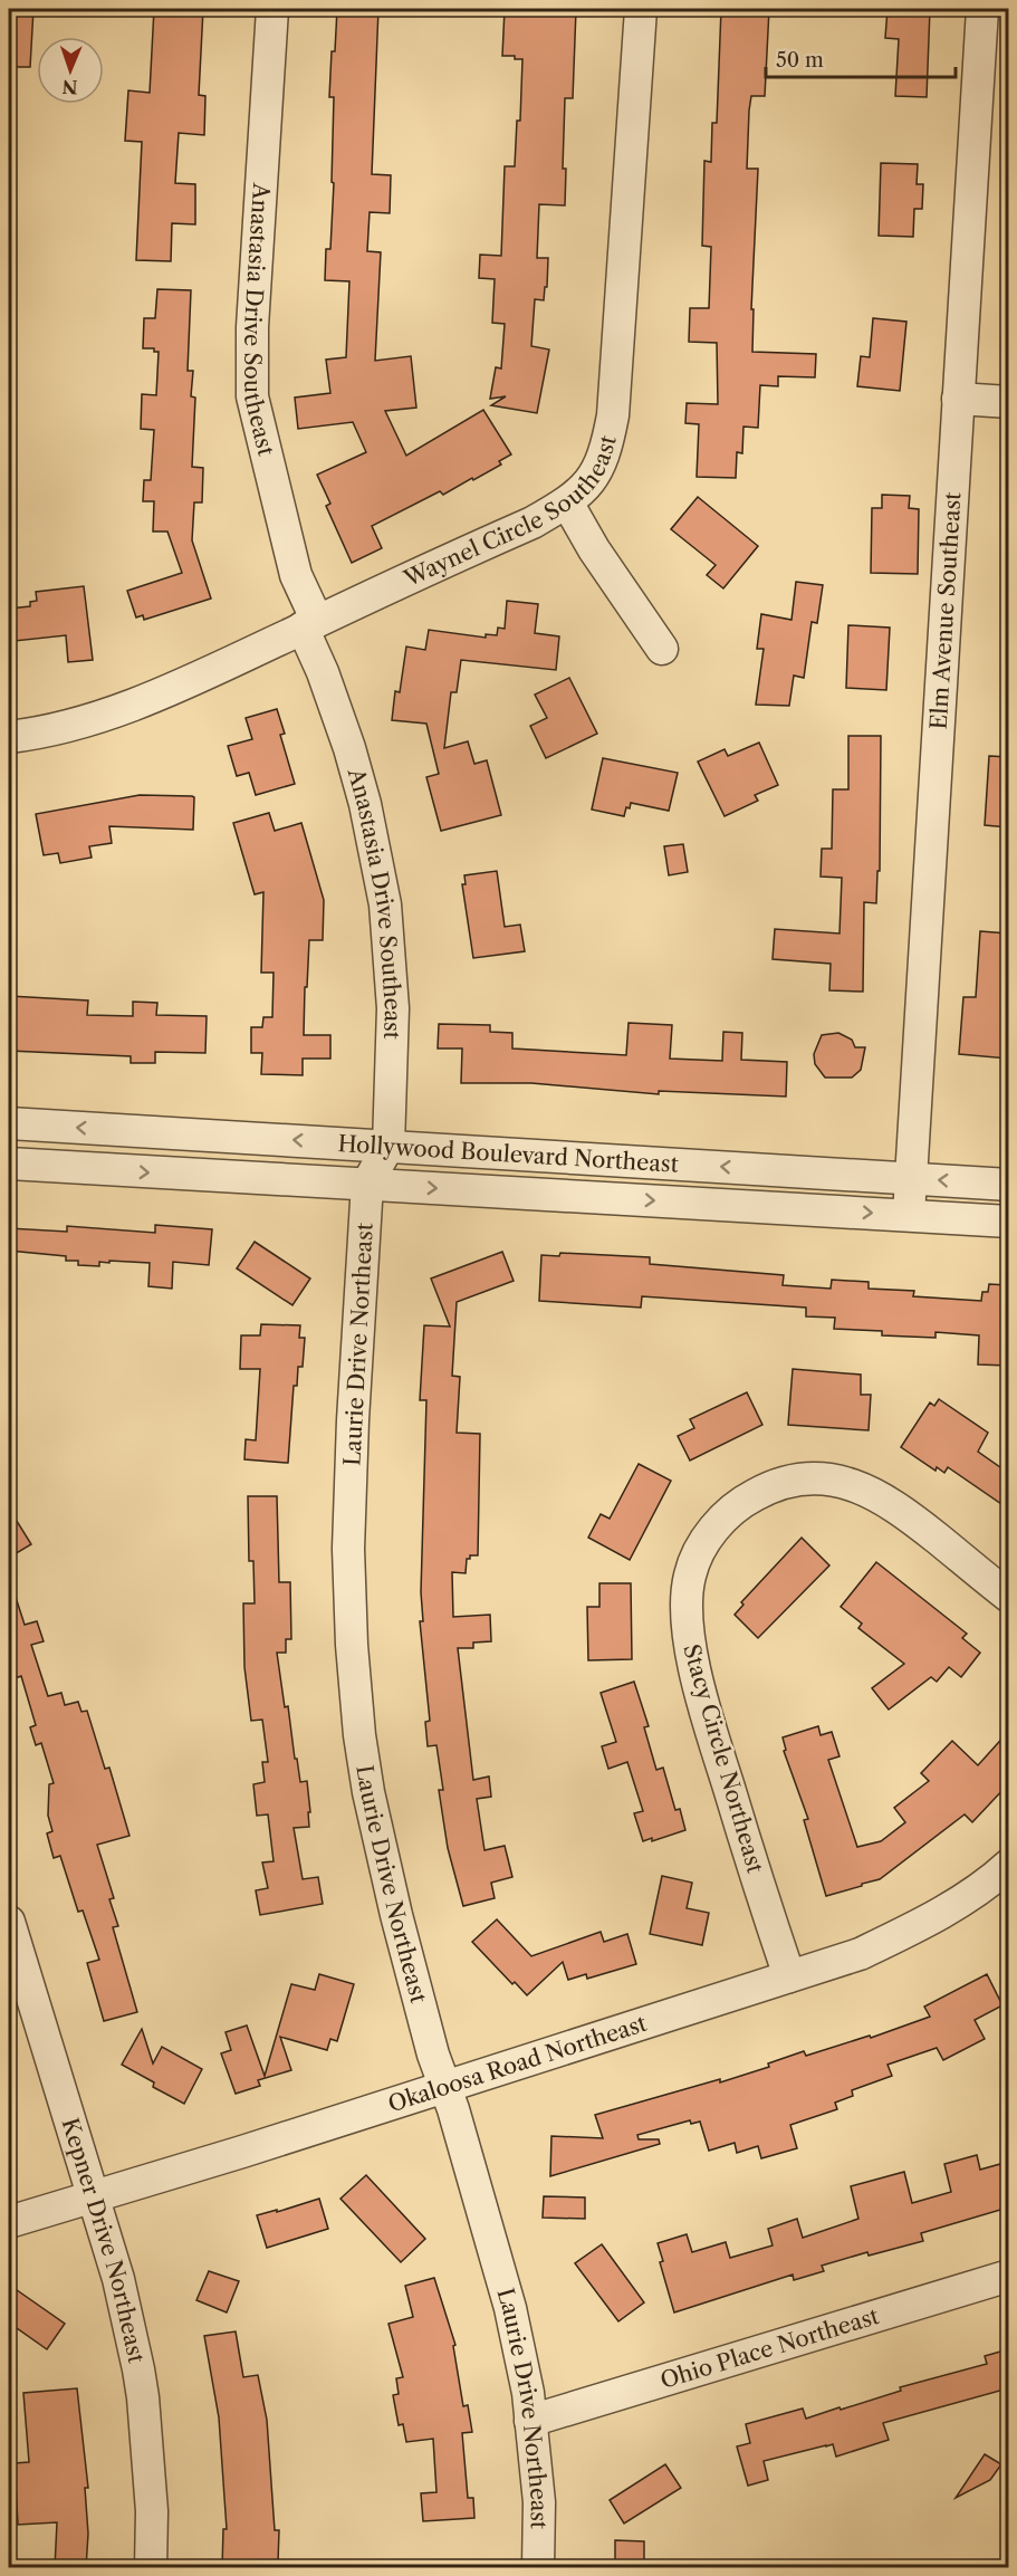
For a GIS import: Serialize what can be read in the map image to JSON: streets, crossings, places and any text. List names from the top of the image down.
{
  "streets": {
    "street": [
      "Anastasia Drive Southeast",
      "Waynel Circle Southeast",
      "Elm Avenue Southeast",
      "Hollywood Boulevard Northeast",
      "Laurie Drive Northeast",
      "Stacy Circle Northeast",
      "Okaloosa Road Northeast",
      "Kepner Drive Northeast",
      "Ohio Place Northeast"
    ]
  },
  "crossings": [
    ["Anastasia Drive Southeast", "Waynel Circle Southeast"],
    ["Anastasia Drive Southeast", "Hollywood Boulevard Northeast"],
    ["Anastasia Drive Southeast", "Laurie Drive Northeast"],
    ["Elm Avenue Southeast", "Hollywood Boulevard Northeast"],
    ["Hollywood Boulevard Northeast", "Laurie Drive Northeast"],
    ["Laurie Drive Northeast", "Okaloosa Road Northeast"],
    ["Laurie Drive Northeast", "Ohio Place Northeast"],
    ["Stacy Circle Northeast", "Okaloosa Road Northeast"],
    ["Okaloosa Road Northeast", "Kepner Drive Northeast"]
  ],
  "scale_bar": "50 m",
  "north": "bottom"
}
